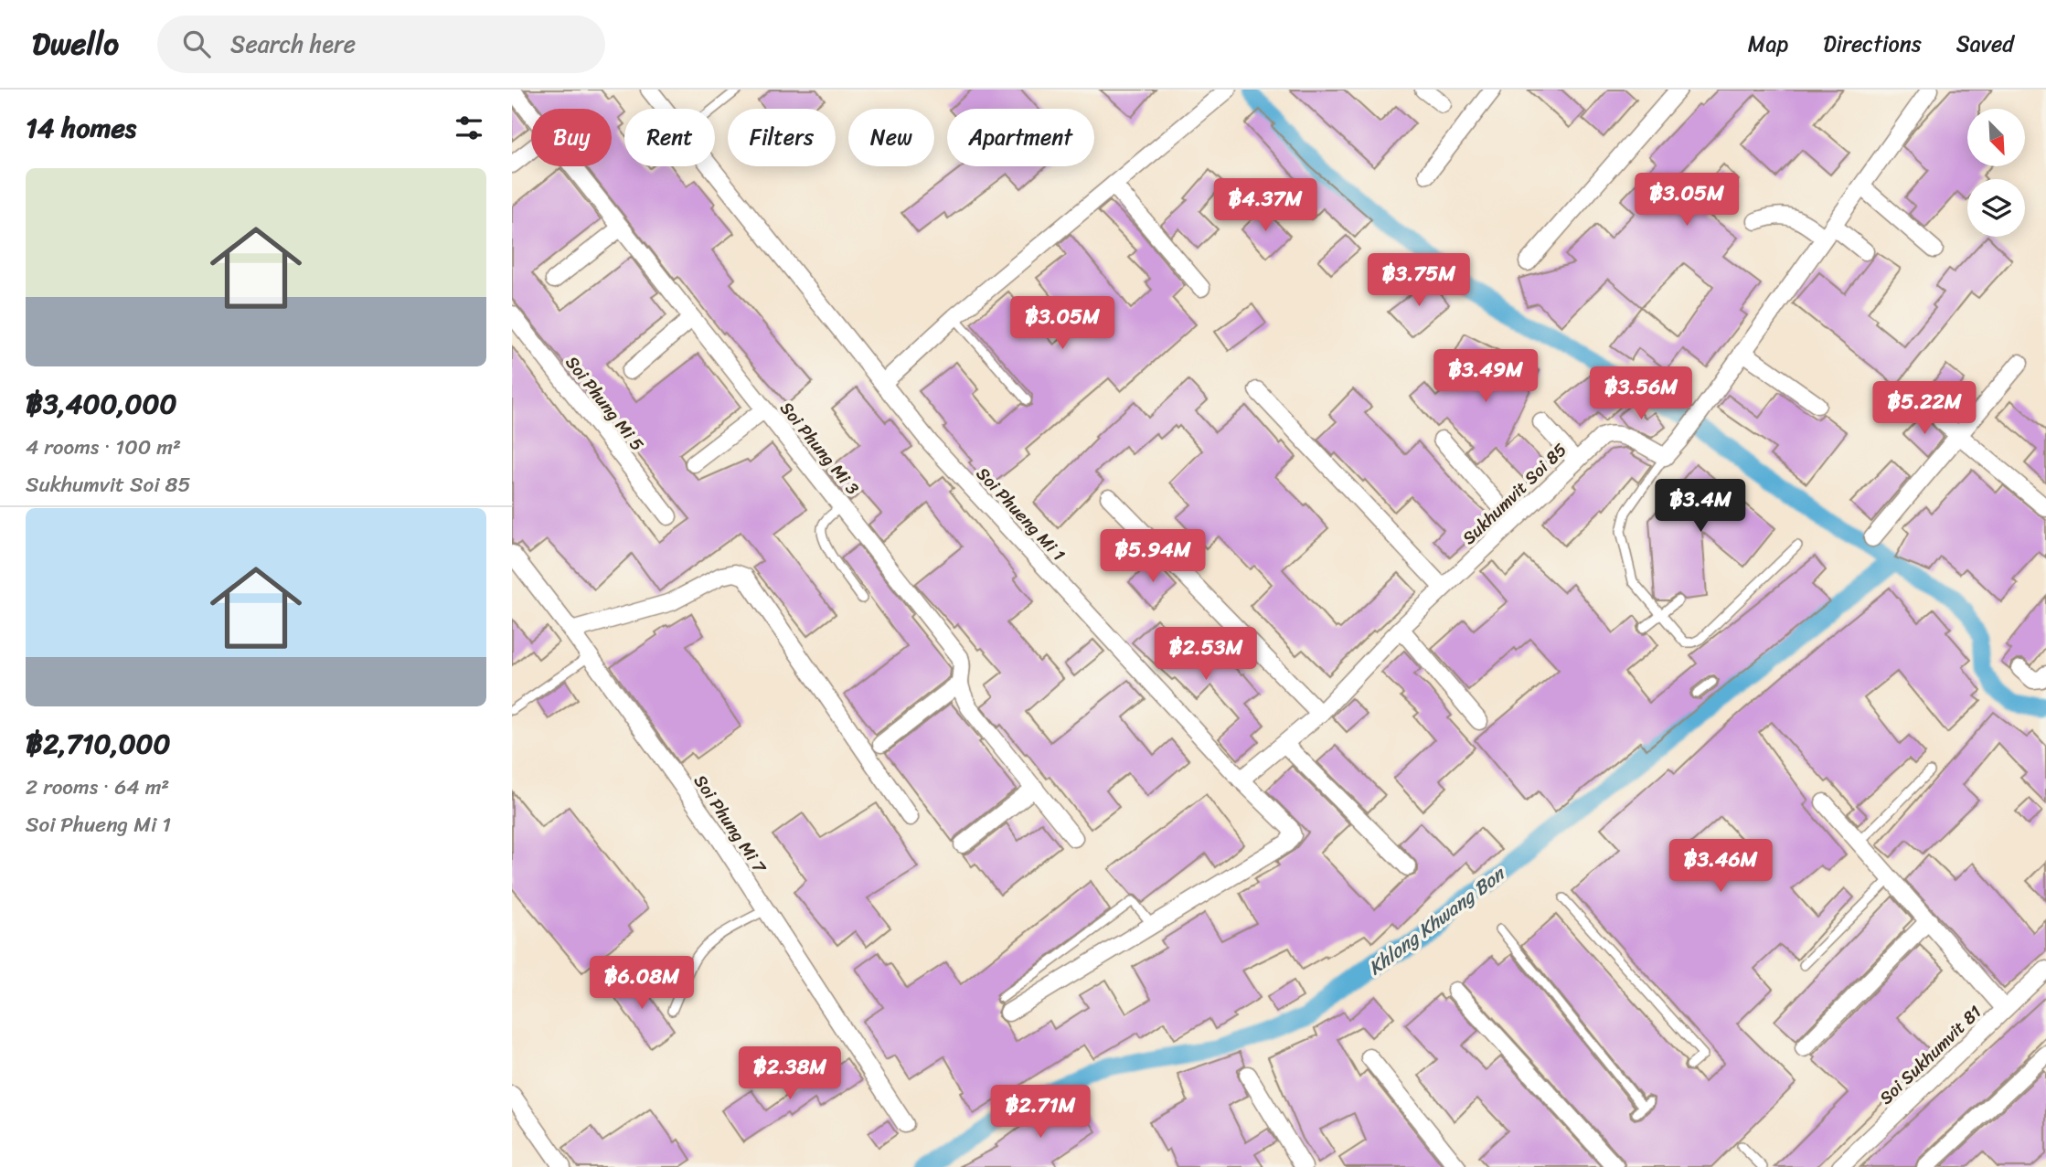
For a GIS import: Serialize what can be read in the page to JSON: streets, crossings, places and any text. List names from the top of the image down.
{
  "streets": {
    "street": [
      "Soi Phung Mi 5",
      "Soi Phung Mi 3",
      "Sukhumvit Soi 85",
      "Soi Phueng Mi 1",
      "Soi Phung Mi 7",
      "Soi Sukhumvit 81"
    ]
  },
  "crossings": [
    ["Sukhumvit Soi 85", "Soi Phueng Mi 1"]
  ],
  "water": ["Khlong Khwang Bon"],
  "north": "bottom right",
  "page": {
    "header": "Dwello",
    "search": "Search here",
    "nav": ["Map", "Directions", "Saved"],
    "heading": "14 homes",
    "chip": [
      "Buy",
      "Rent",
      "Filters",
      "New",
      "Apartment"
    ],
    "list": [
      {
        "name": "฿3,400,000",
        "note": "4 rooms · 100 m² · Sukhumvit Soi 85"
      },
      {
        "name": "฿2,710,000",
        "note": "2 rooms · 64 m² · Soi Phueng Mi 1"
      }
    ],
    "price": [
      "฿3.05M",
      "฿4.37M",
      "฿3.75M",
      "฿3.05M",
      "฿3.49M",
      "฿3.56M",
      "฿5.22M",
      "฿3.4M",
      "฿5.94M",
      "฿2.53M",
      "฿3.46M",
      "฿6.08M",
      "฿2.38M",
      "฿2.71M"
    ]
  }
}
